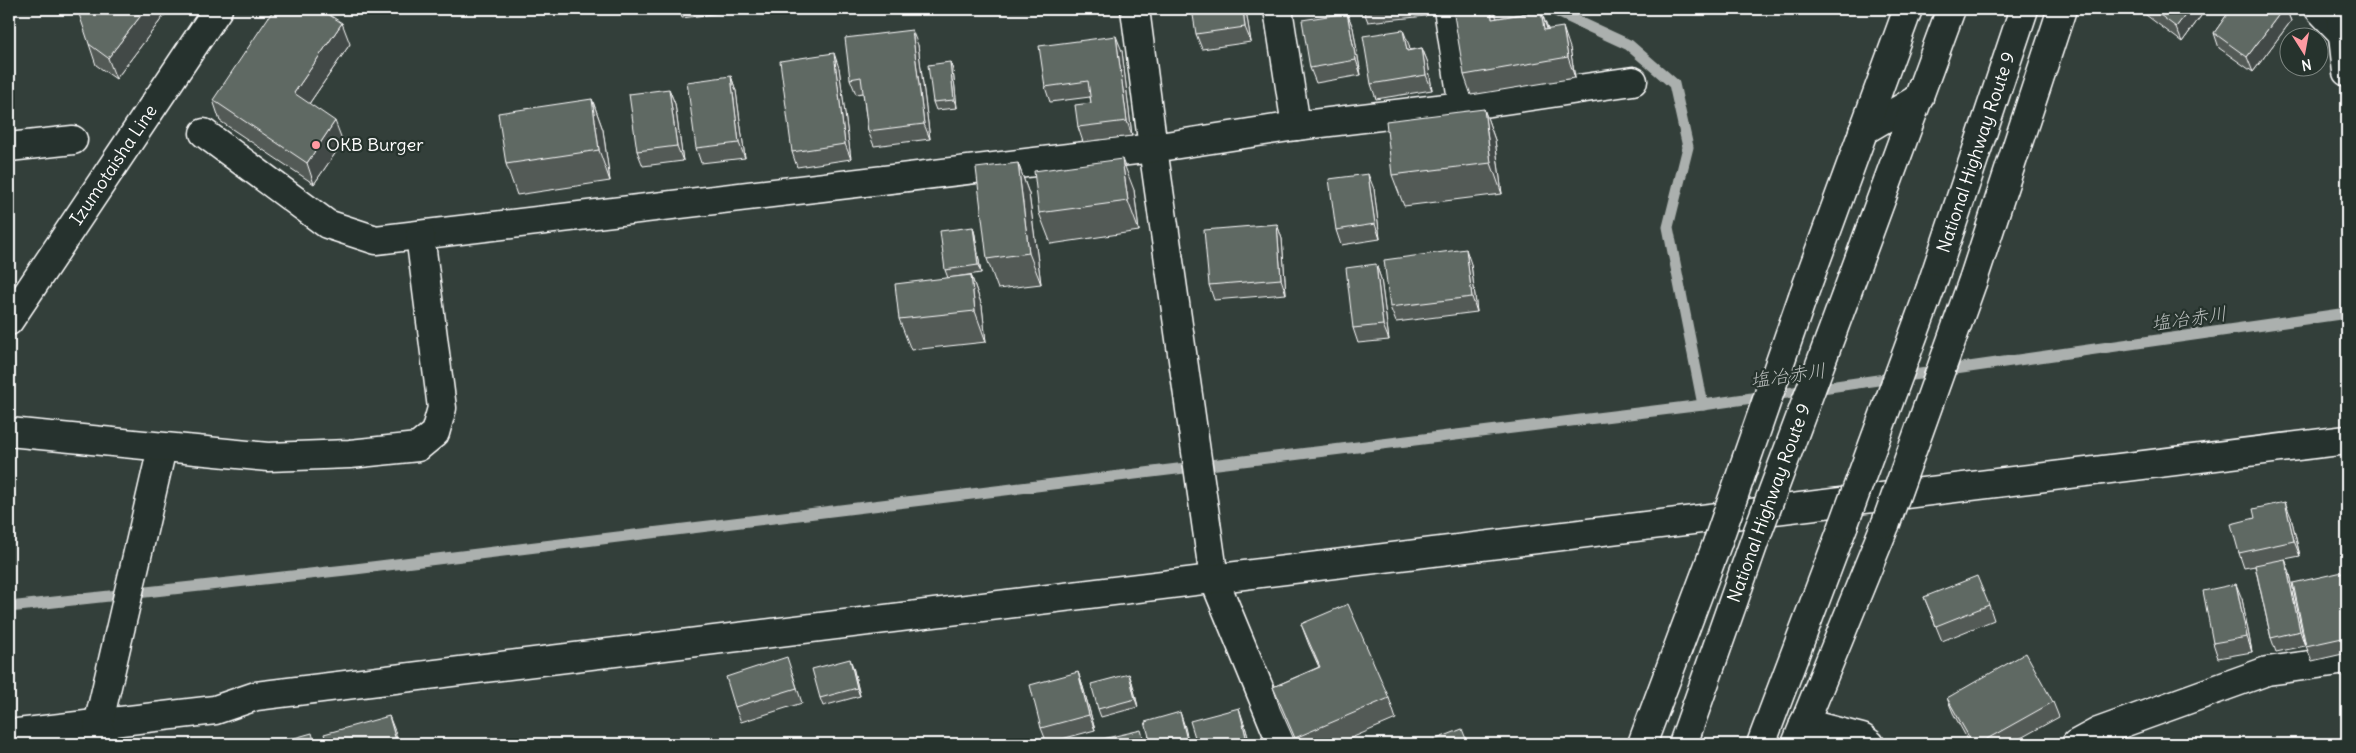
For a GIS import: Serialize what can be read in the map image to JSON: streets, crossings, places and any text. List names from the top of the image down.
{
  "streets": {
    "main road": ["National Highway Route 9", "Izumotaisha Line"]
  },
  "water": ["塩冶赤川"],
  "places": ["OKB Burger"],
  "north": "bottom"
}
